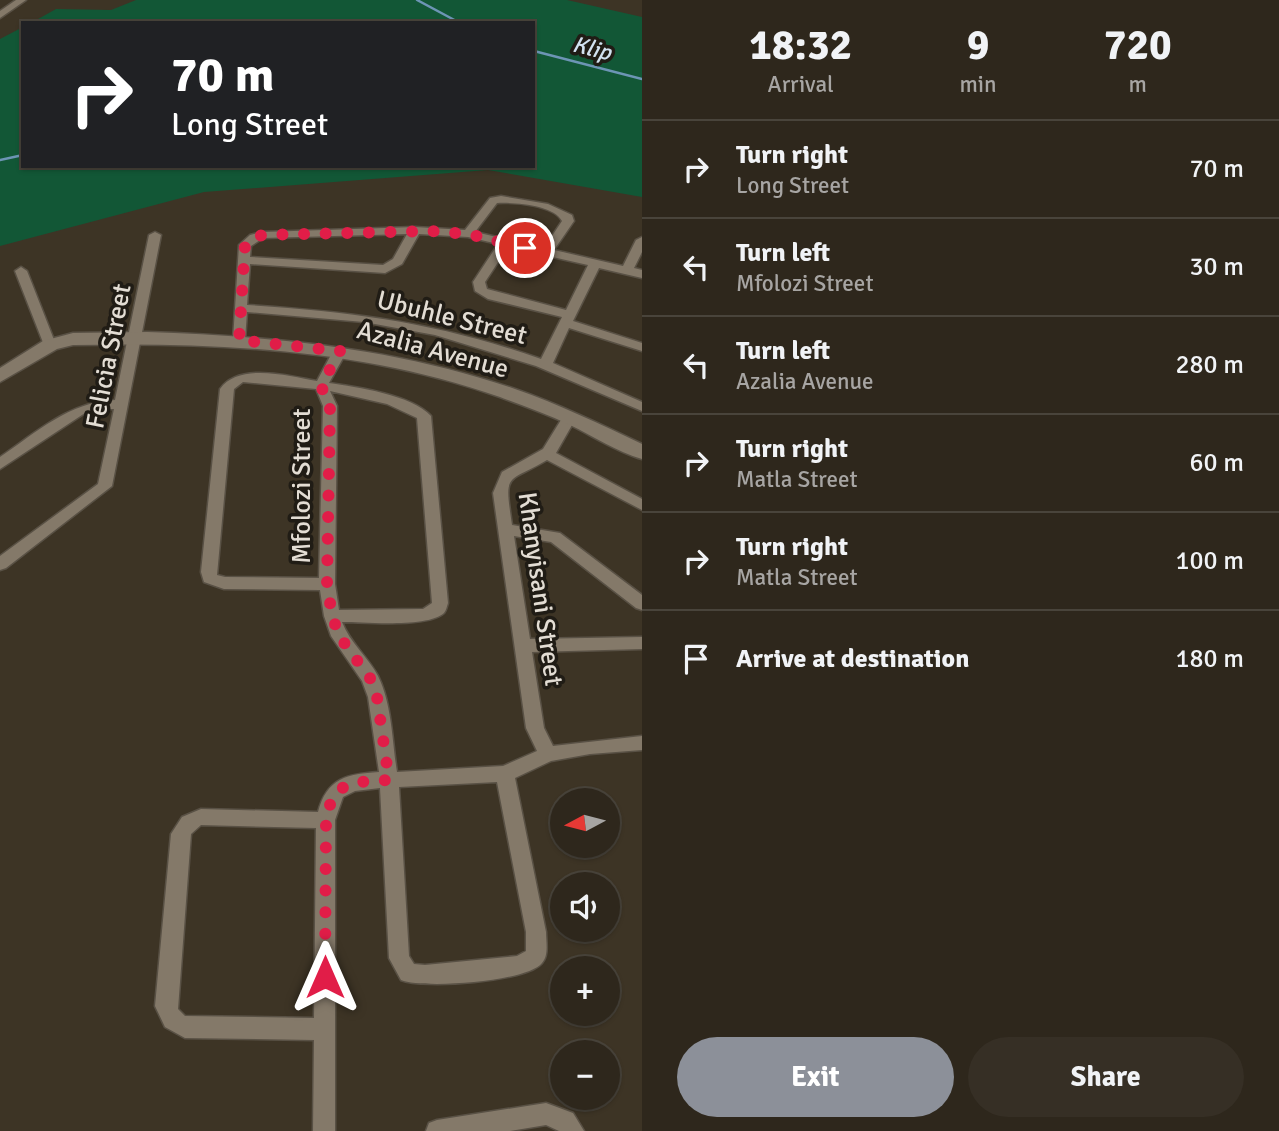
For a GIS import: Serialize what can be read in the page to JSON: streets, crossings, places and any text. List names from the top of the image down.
{
  "streets": {
    "street": [
      "Ubuhle Street",
      "Azalia Avenue",
      "Felicia Street",
      "Mfolozi Street",
      "Khanyisani Street"
    ]
  },
  "crossings": [
    ["Azalia Avenue", "Felicia Street"],
    ["Azalia Avenue", "Mfolozi Street"],
    ["Azalia Avenue", "Khanyisani Street"]
  ],
  "water": ["Klip"],
  "north": "left",
  "page": {
    "eta": [
      "18:32",
      "Arrival",
      "9",
      "min",
      "720",
      "m"
    ],
    "turn": ["70 m", "Long Street"],
    "list": [
      {
        "name": "Turn right",
        "note": "Long Street",
        "value": "70 m"
      },
      {
        "name": "Turn left",
        "note": "Mfolozi Street",
        "value": "30 m"
      },
      {
        "name": "Turn left",
        "note": "Azalia Avenue",
        "value": "280 m"
      },
      {
        "name": "Turn right",
        "note": "Matla Street",
        "value": "60 m"
      },
      {
        "name": "Turn right",
        "note": "Matla Street",
        "value": "100 m"
      },
      {
        "name": "Arrive at destination",
        "value": "180 m"
      }
    ],
    "map_buttons": ["+", "−"],
    "buttons": ["Exit", "Share"]
  }
}
